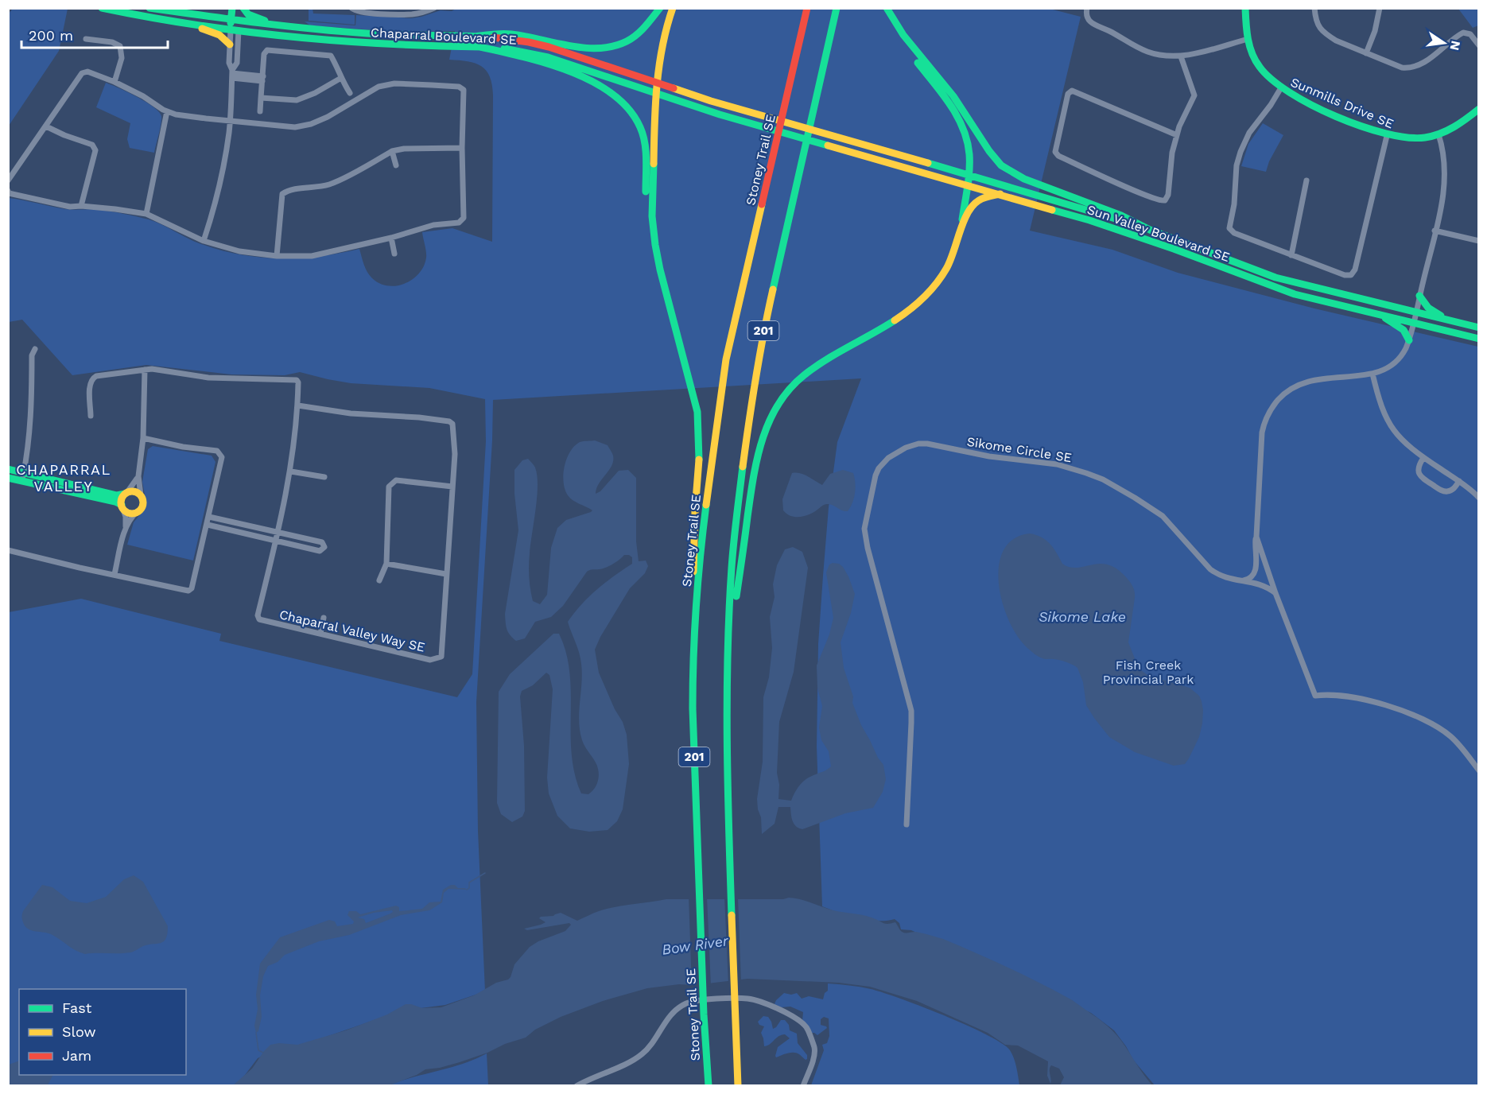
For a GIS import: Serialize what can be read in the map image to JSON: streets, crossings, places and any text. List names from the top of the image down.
{
  "streets": {
    "main road": [
      "Chaparral Boulevard SE",
      "Sunmills Drive SE",
      "Stoney Trail SE",
      "Sun Valley Boulevard SE",
      "201"
    ],
    "street": ["Sikome Circle SE", "Chaparral Valley Way SE"]
  },
  "crossings": [
    ["Chaparral Boulevard SE", "Sun Valley Boulevard SE"]
  ],
  "districts": ["CHAPARRAL VALLEY"],
  "water": ["Sikome Lake", "Bow River"],
  "parks": ["Fish Creek Provincial Park"],
  "legend": ["Fast", "Slow", "Jam"],
  "scale_bar": "200 m",
  "north": "right"
}
